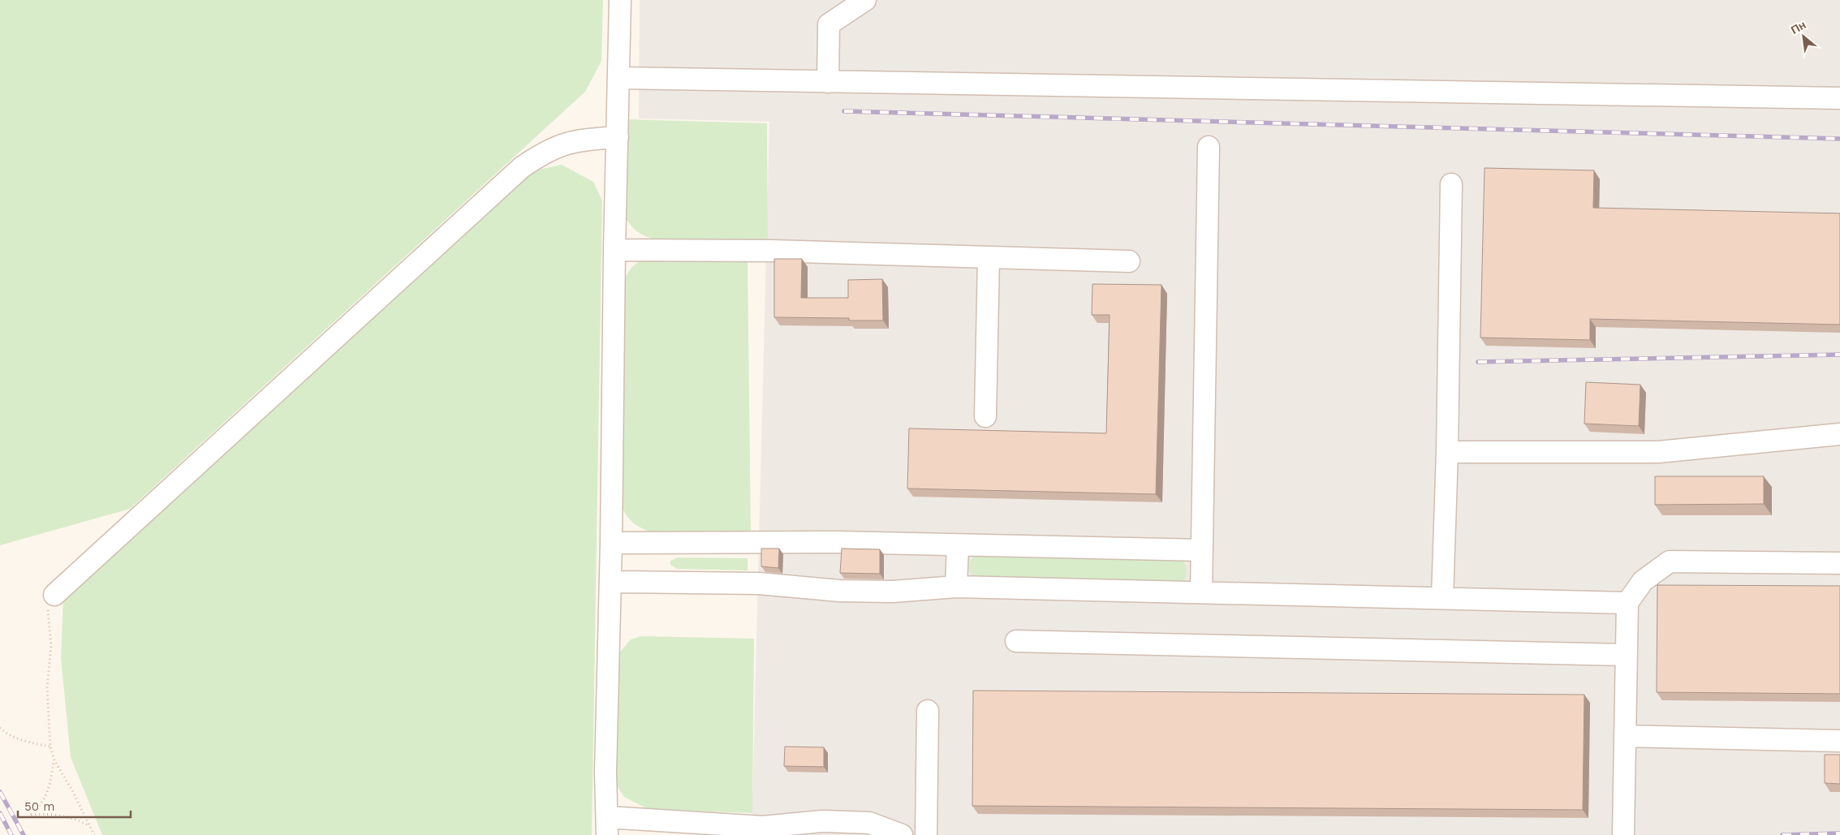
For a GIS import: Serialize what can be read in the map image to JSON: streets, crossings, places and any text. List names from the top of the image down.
{
  "scale_bar": "50 m",
  "north": "top left"
}
